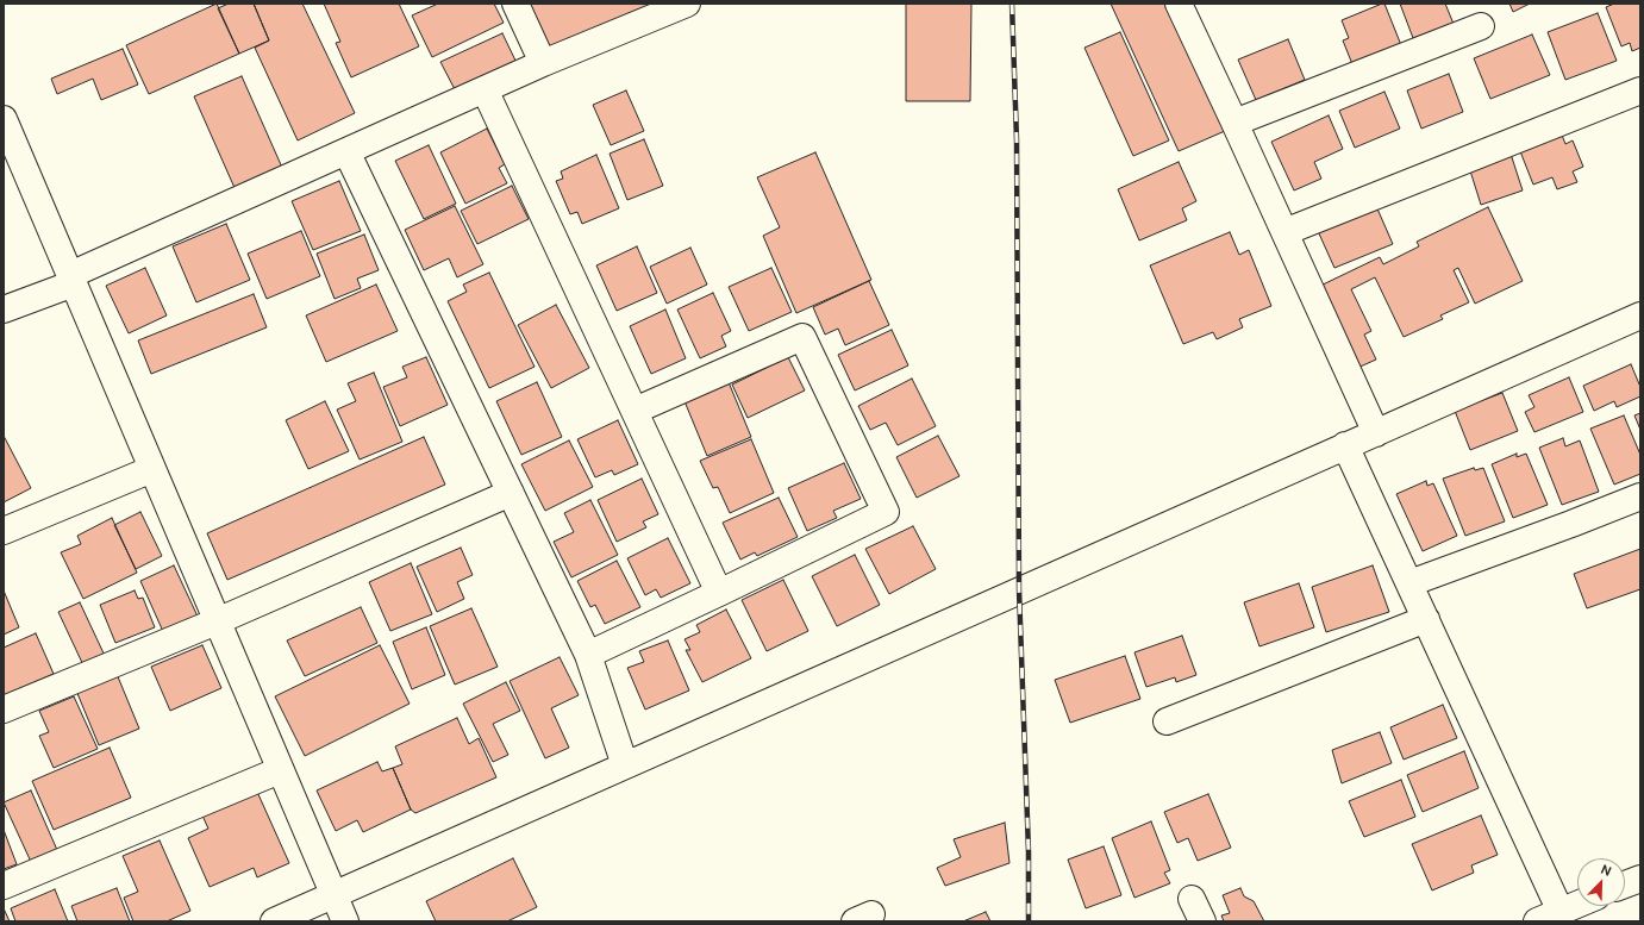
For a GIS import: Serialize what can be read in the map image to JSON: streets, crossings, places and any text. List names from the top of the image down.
{
  "north": "top right"
}
